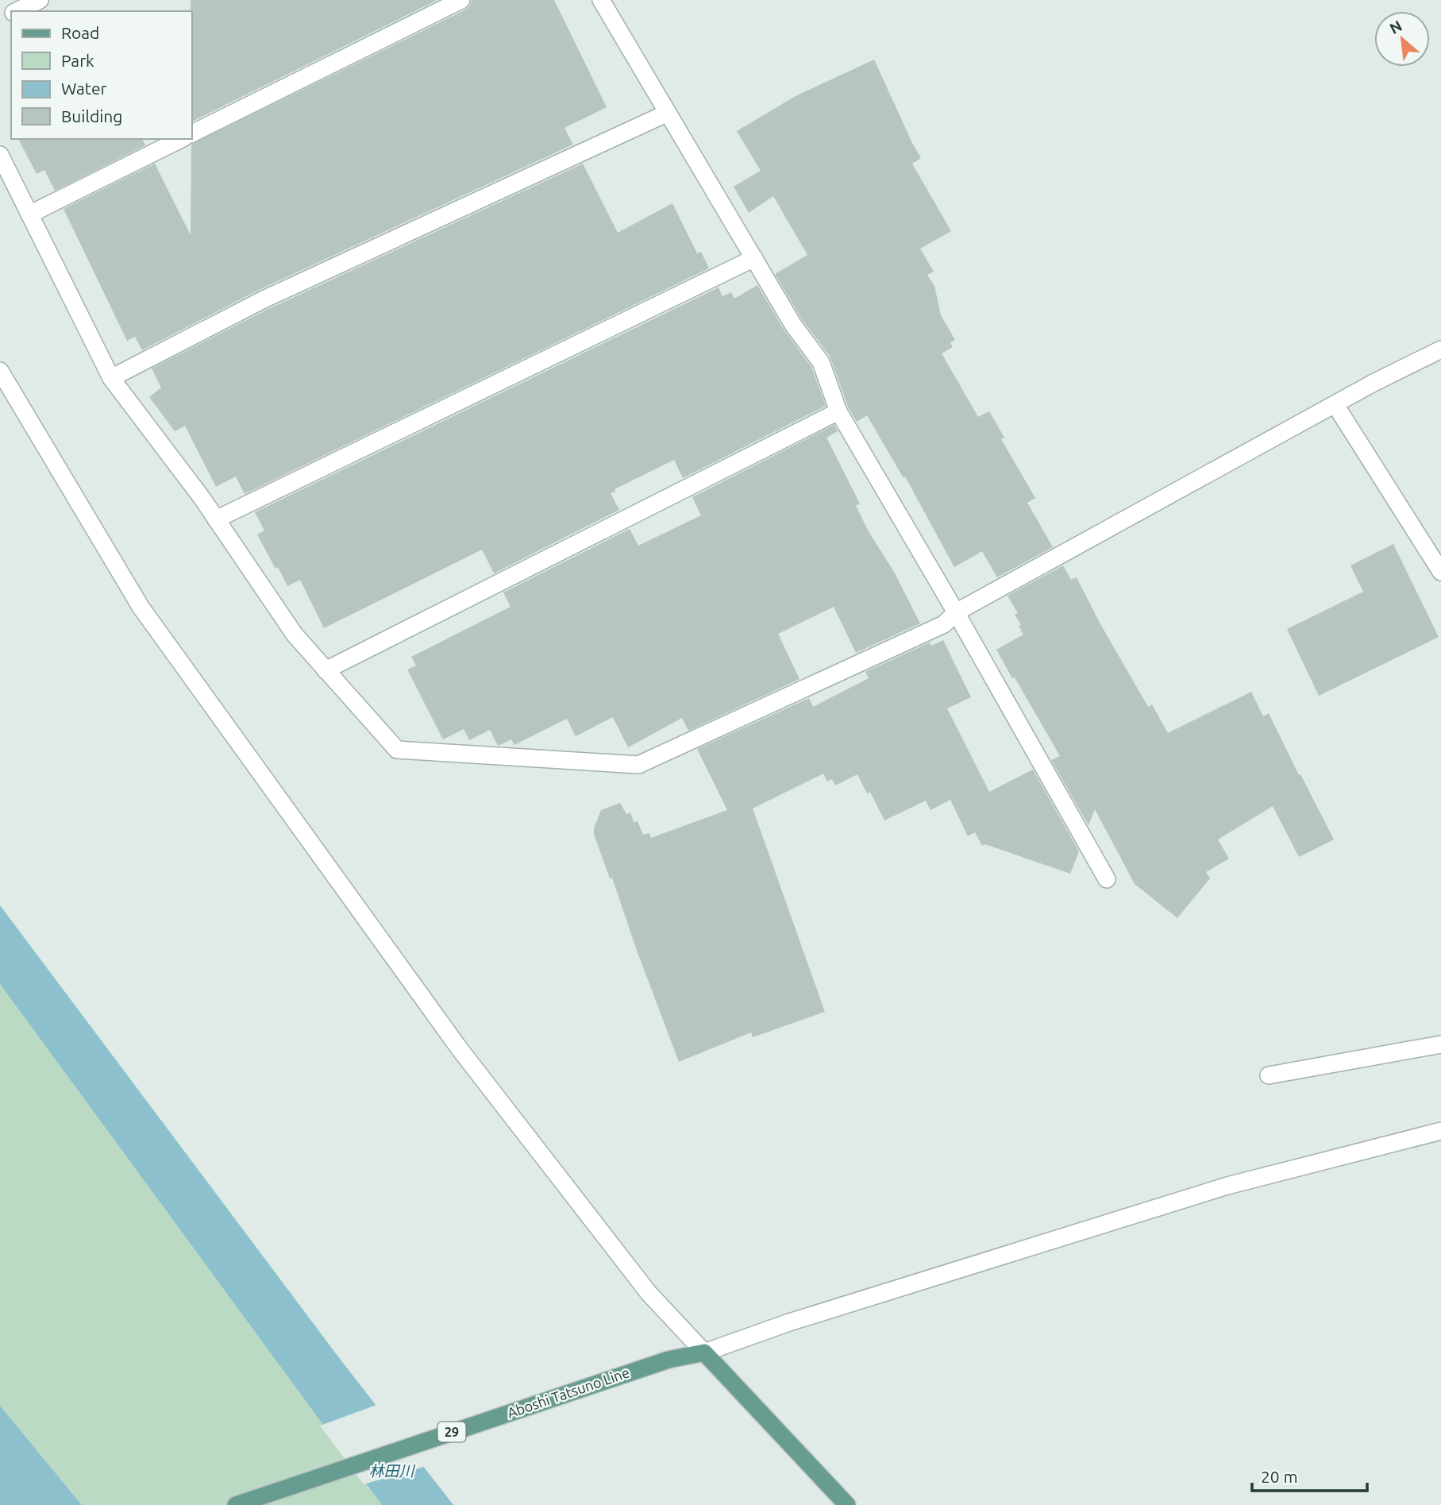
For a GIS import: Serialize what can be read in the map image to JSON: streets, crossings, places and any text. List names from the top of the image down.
{
  "streets": {
    "main road": ["Aboshi Tatsuno Line", "29"]
  },
  "water": ["林田川"],
  "legend": [
    "Road",
    "Park",
    "Water",
    "Building"
  ],
  "scale_bar": "20 m",
  "north": "top left"
}
